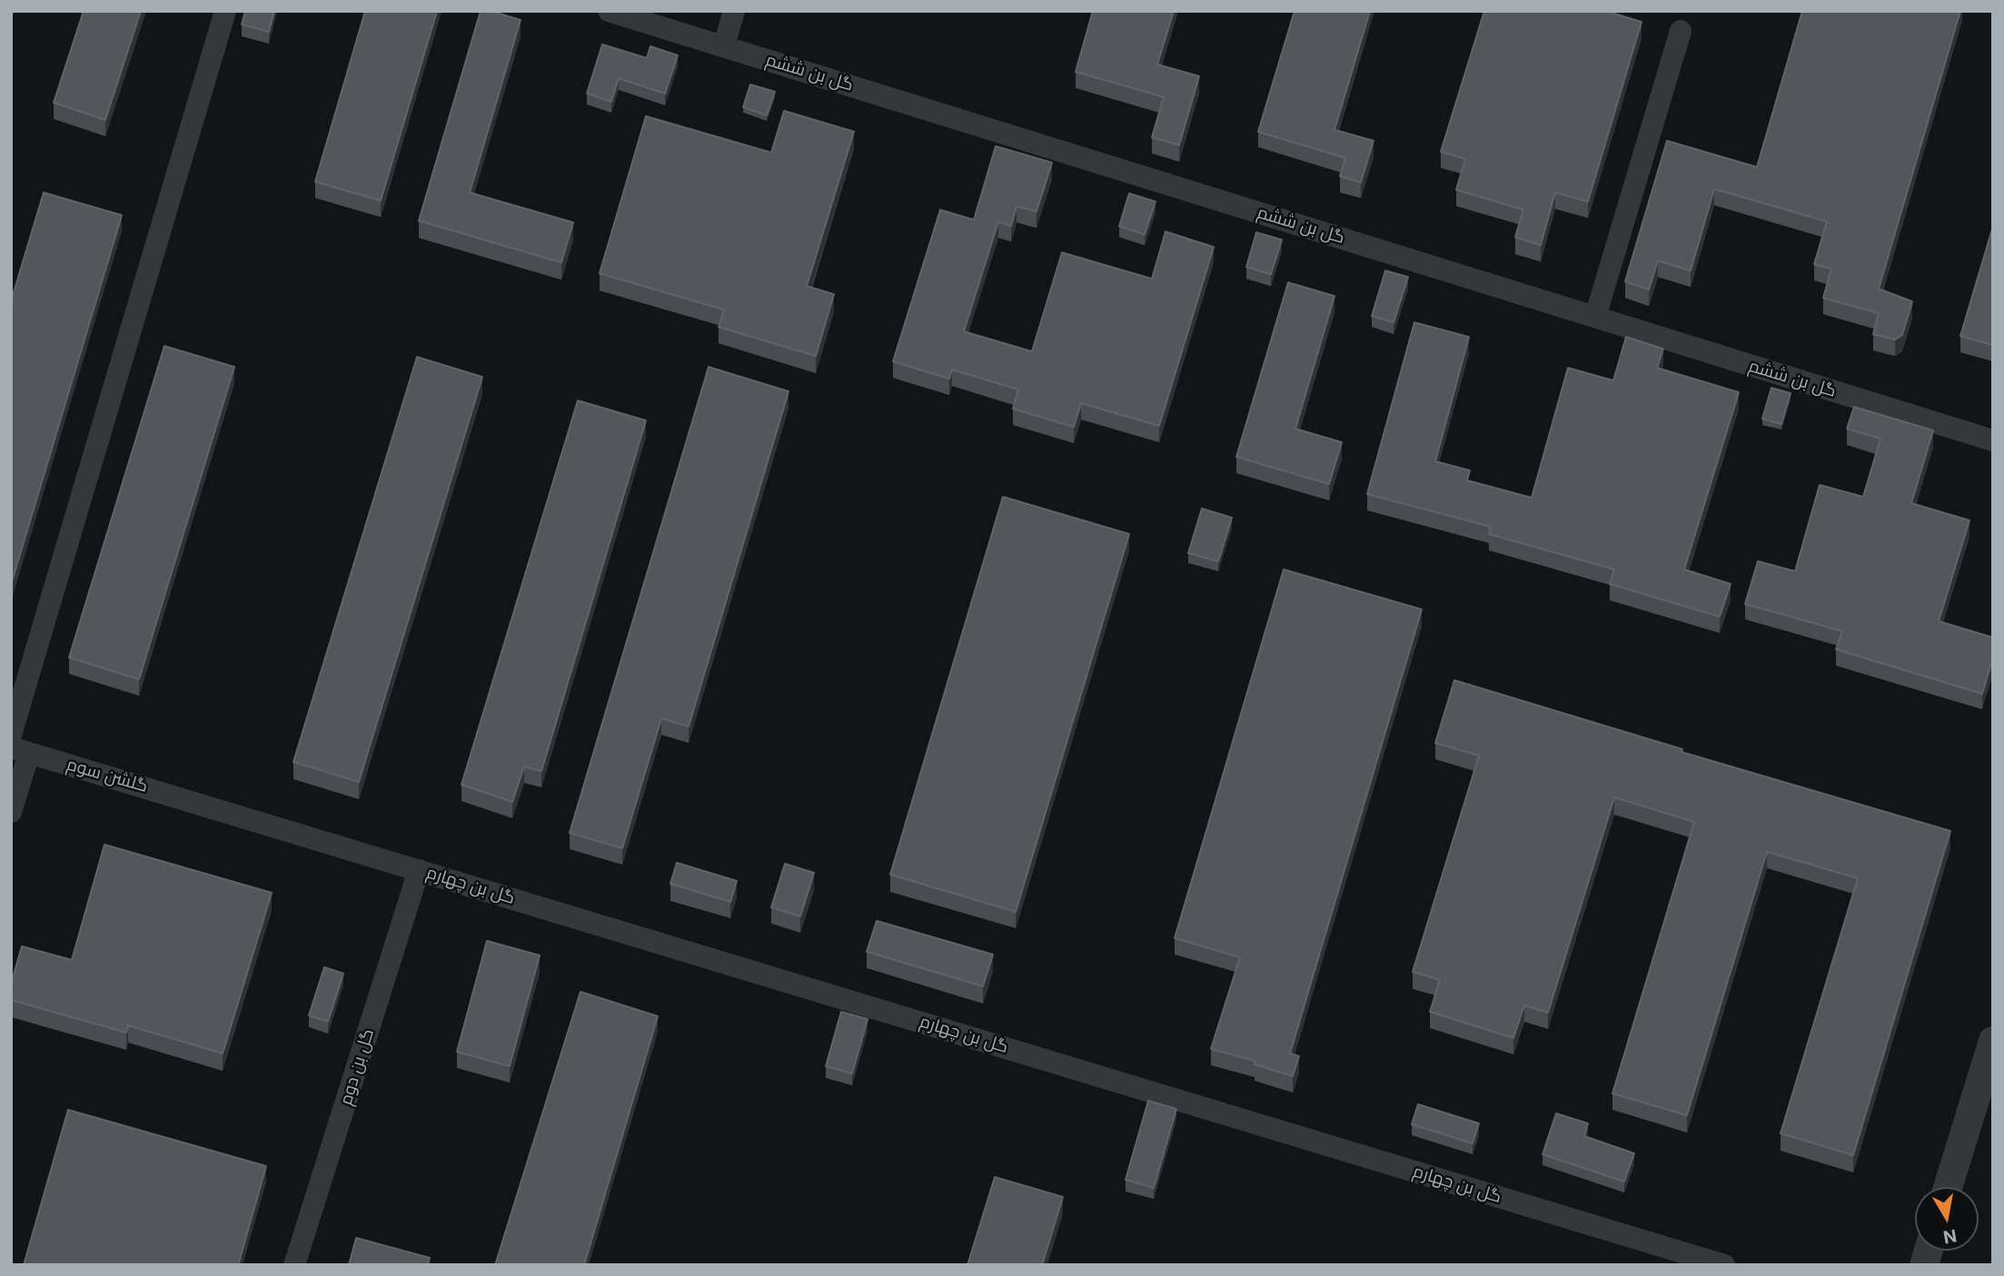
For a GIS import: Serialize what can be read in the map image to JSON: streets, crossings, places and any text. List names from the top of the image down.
{
  "streets": {
    "street": [
      "گل بن ششم",
      "گلشن سوم",
      "گل بن چهارم",
      "گل بن دوم"
    ]
  },
  "crossings": [
    ["گلشن سوم", "گل بن چهارم"],
    ["گل بن چهارم", "گل بن دوم"]
  ],
  "north": "bottom"
}
